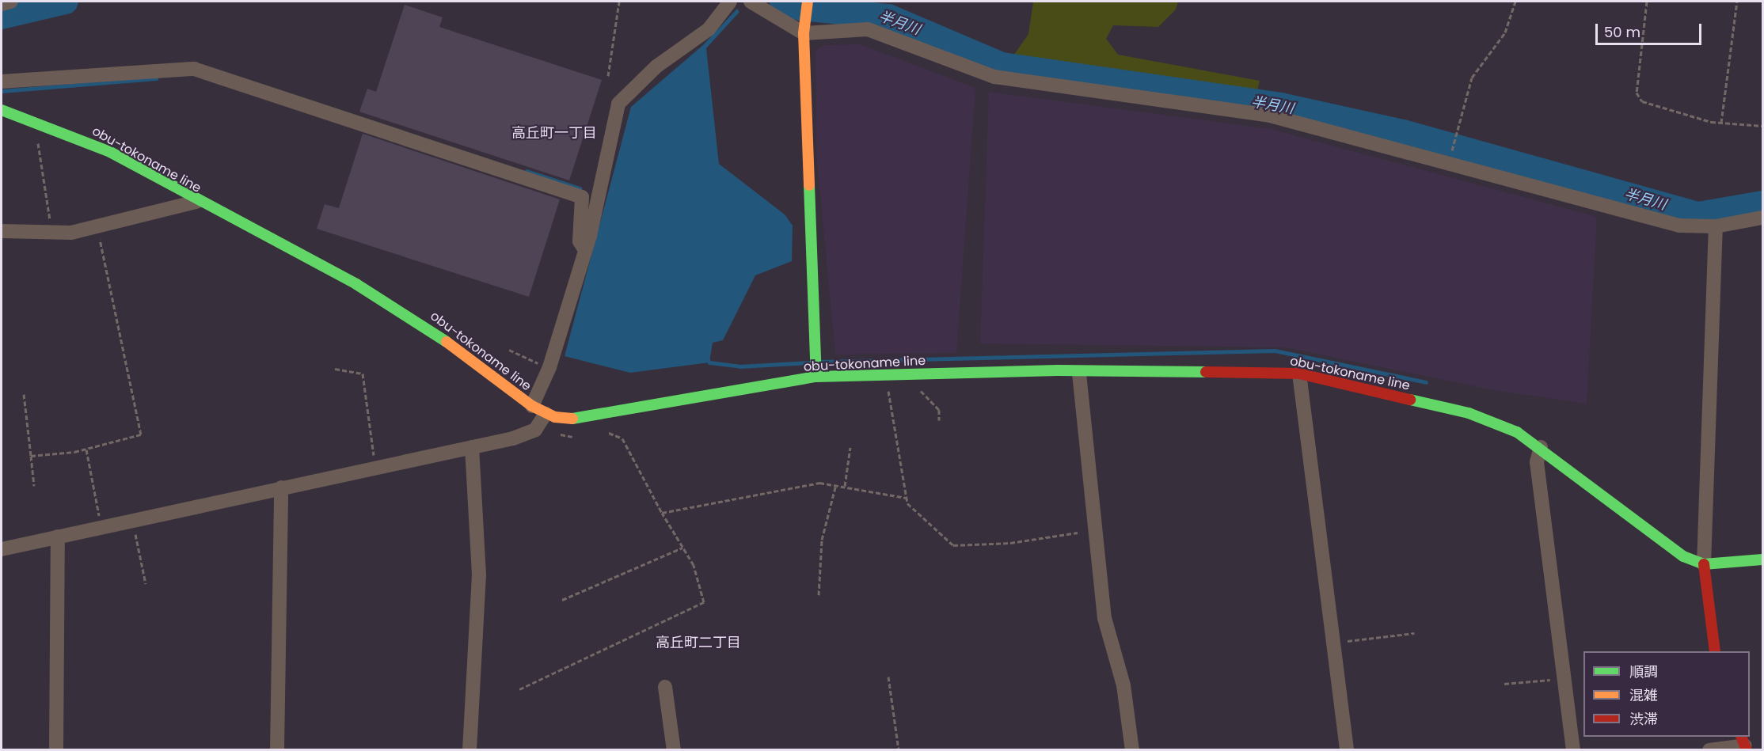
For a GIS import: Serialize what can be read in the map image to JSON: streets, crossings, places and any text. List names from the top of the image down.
{
  "streets": {
    "main road": ["obu-tokoname line"]
  },
  "districts": ["高丘町一丁目", "高丘町二丁目"],
  "water": ["半月川"],
  "legend": ["順調", "混雑", "渋滞"],
  "scale_bar": "50 m"
}
